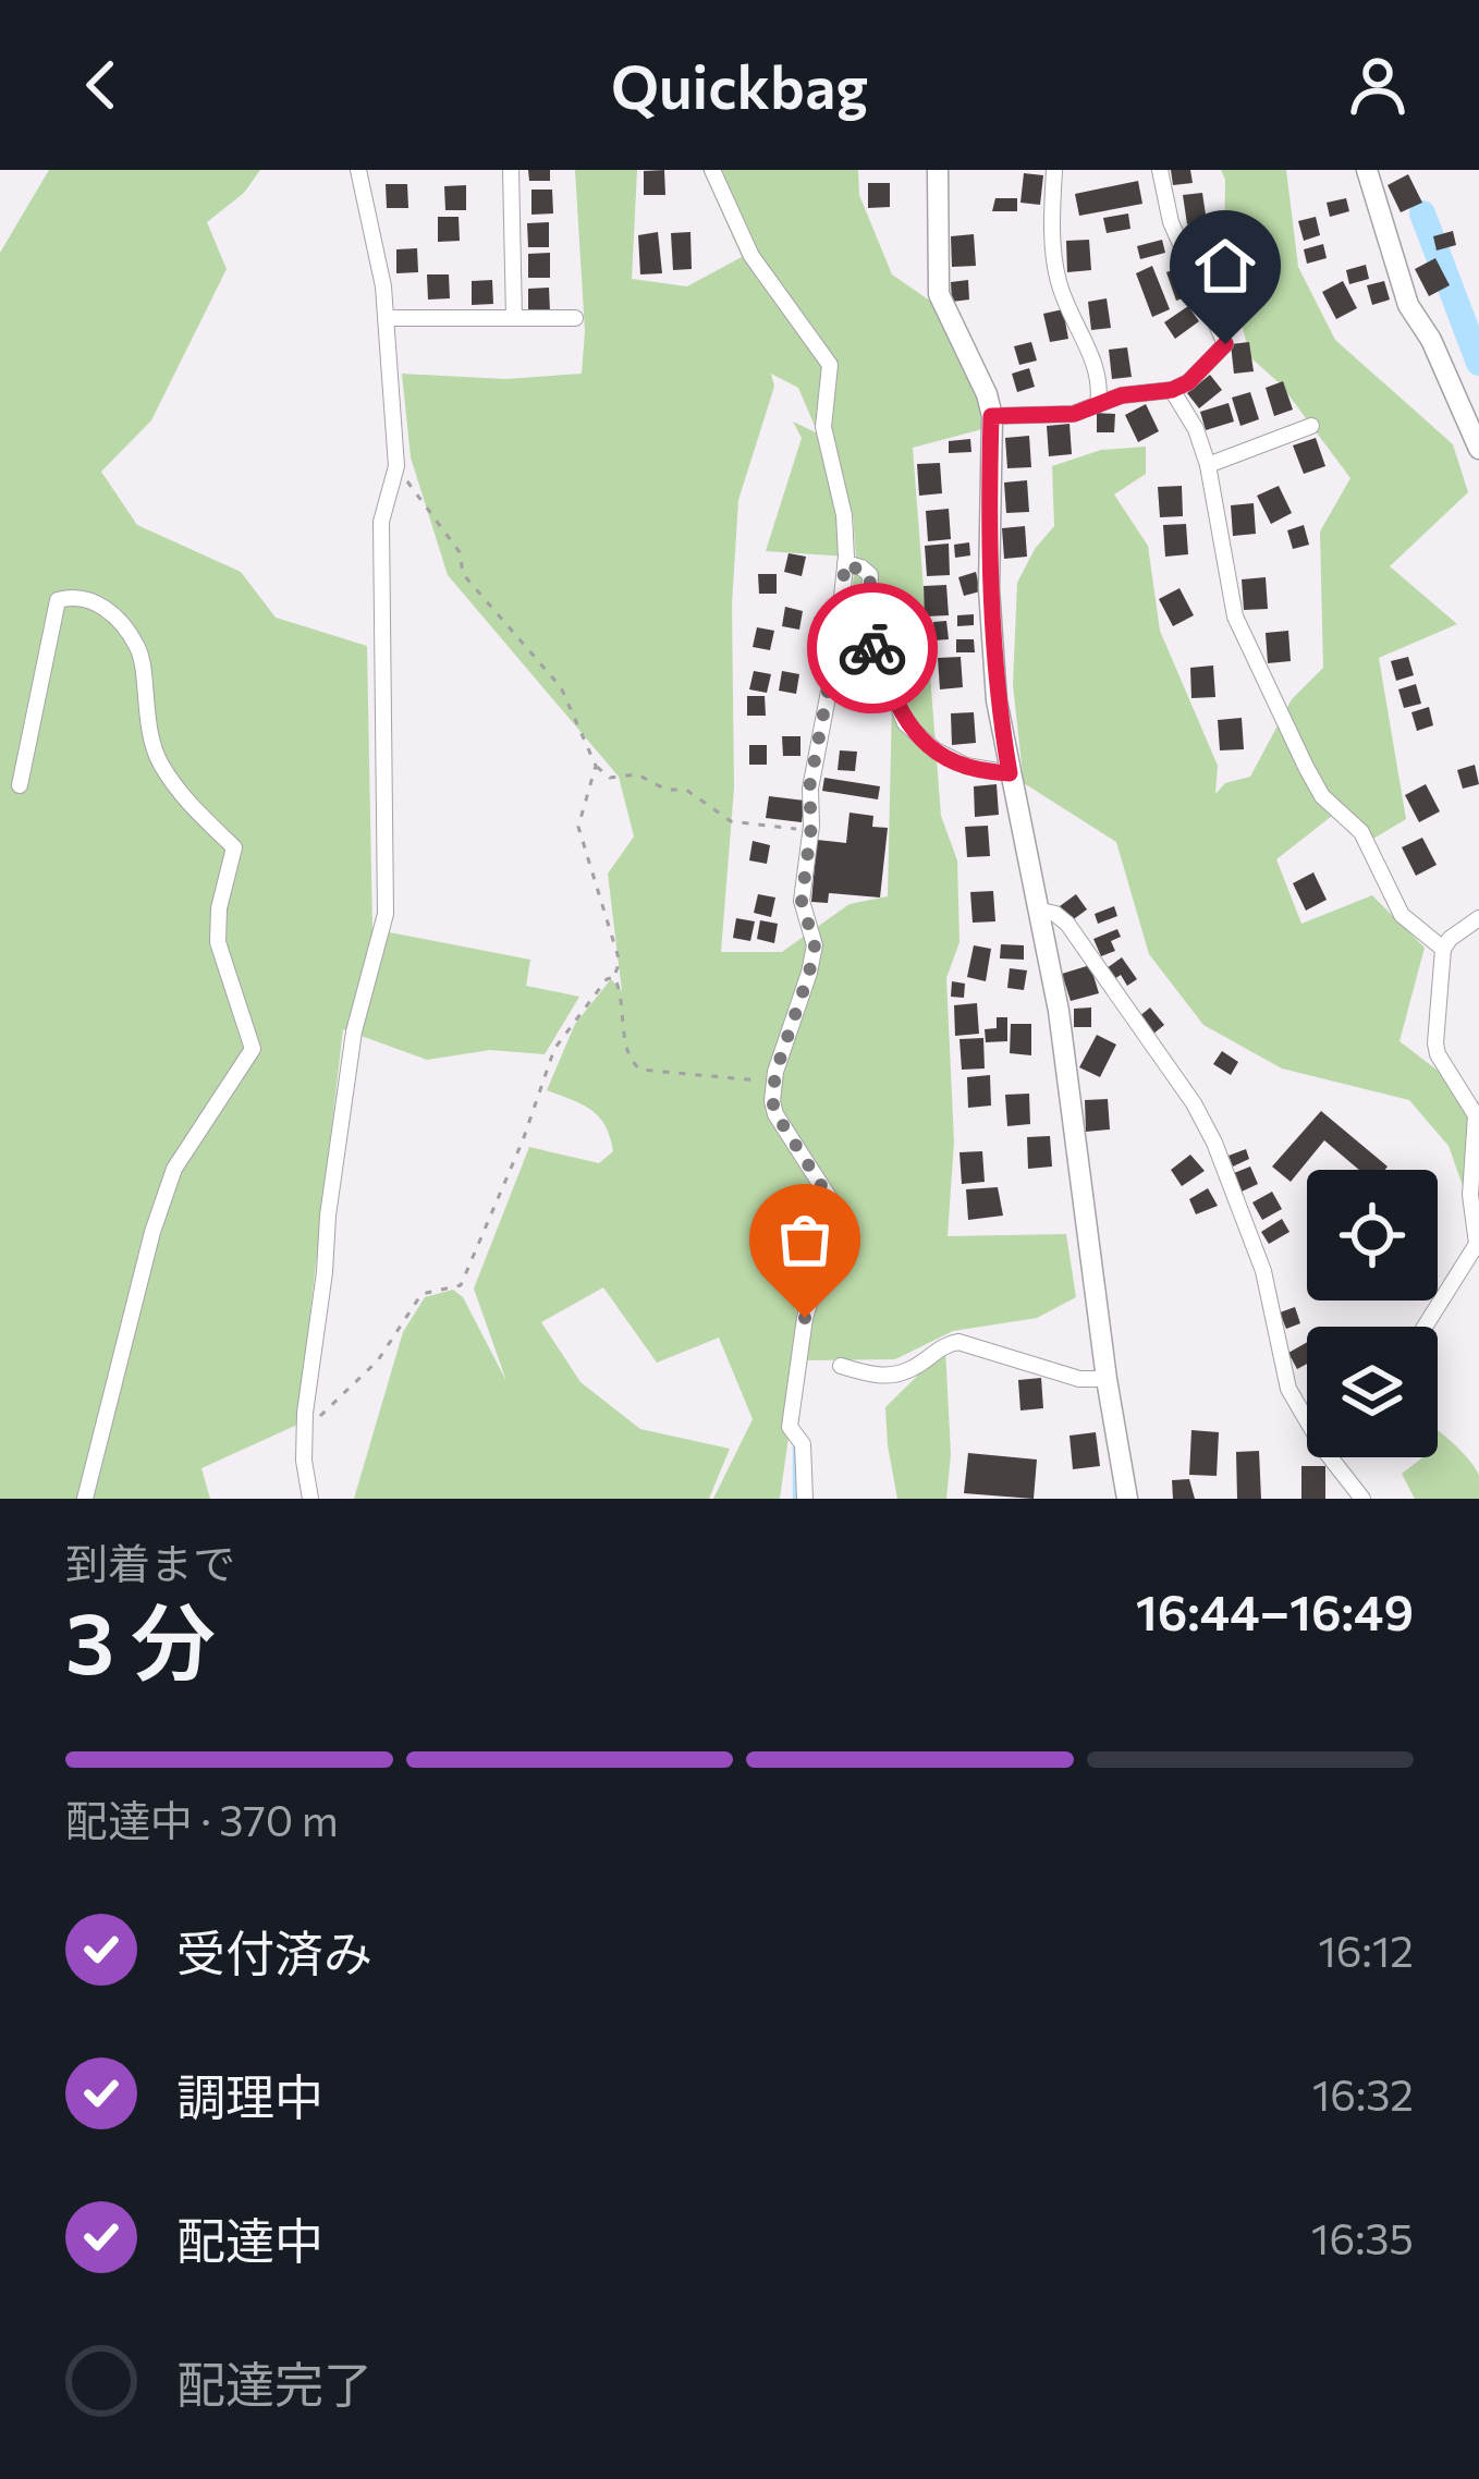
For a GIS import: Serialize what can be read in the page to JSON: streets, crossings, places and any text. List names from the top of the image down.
{
  "page": {
    "header": "Quickbag",
    "heading": ["3 分", "到着まで", "16:44–16:49"],
    "bar": "配達中 · 370 m",
    "list": [
      ["受付済み", "16:12"],
      ["調理中", "16:32"],
      ["配達中", "16:35"],
      "配達完了"
    ]
  }
}
